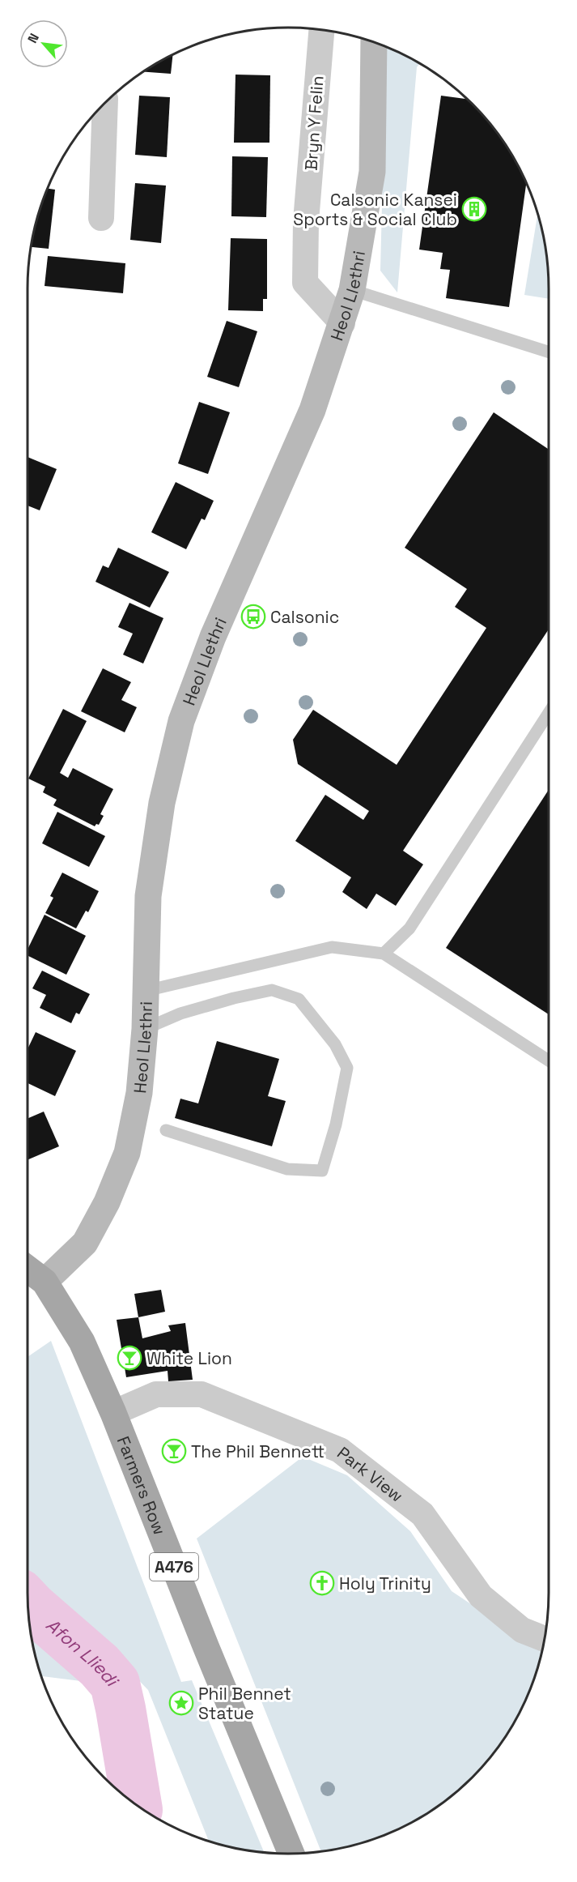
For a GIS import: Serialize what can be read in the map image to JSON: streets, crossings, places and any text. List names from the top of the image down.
{
  "streets": {
    "main road": ["Heol Llethri", "Farmers Row", "A476"],
    "street": ["Bryn Y Felin", "Park View"]
  },
  "crossings": [
    ["Bryn Y Felin", "Heol Llethri"],
    ["Heol Llethri", "Farmers Row"],
    ["Heol Llethri", "A476"],
    ["Park View", "Farmers Row"],
    ["Farmers Row", "A476"]
  ],
  "water": ["Afon Lliedi"],
  "places": {
    "building": ["Calsonic Kansei Sports & Social Club"],
    "bus stop": ["Calsonic"],
    "bar": ["White Lion", "The Phil Bennett"],
    "church": ["Holy Trinity"],
    "place": ["Phil Bennet Statue"]
  },
  "north": "top left"
}
